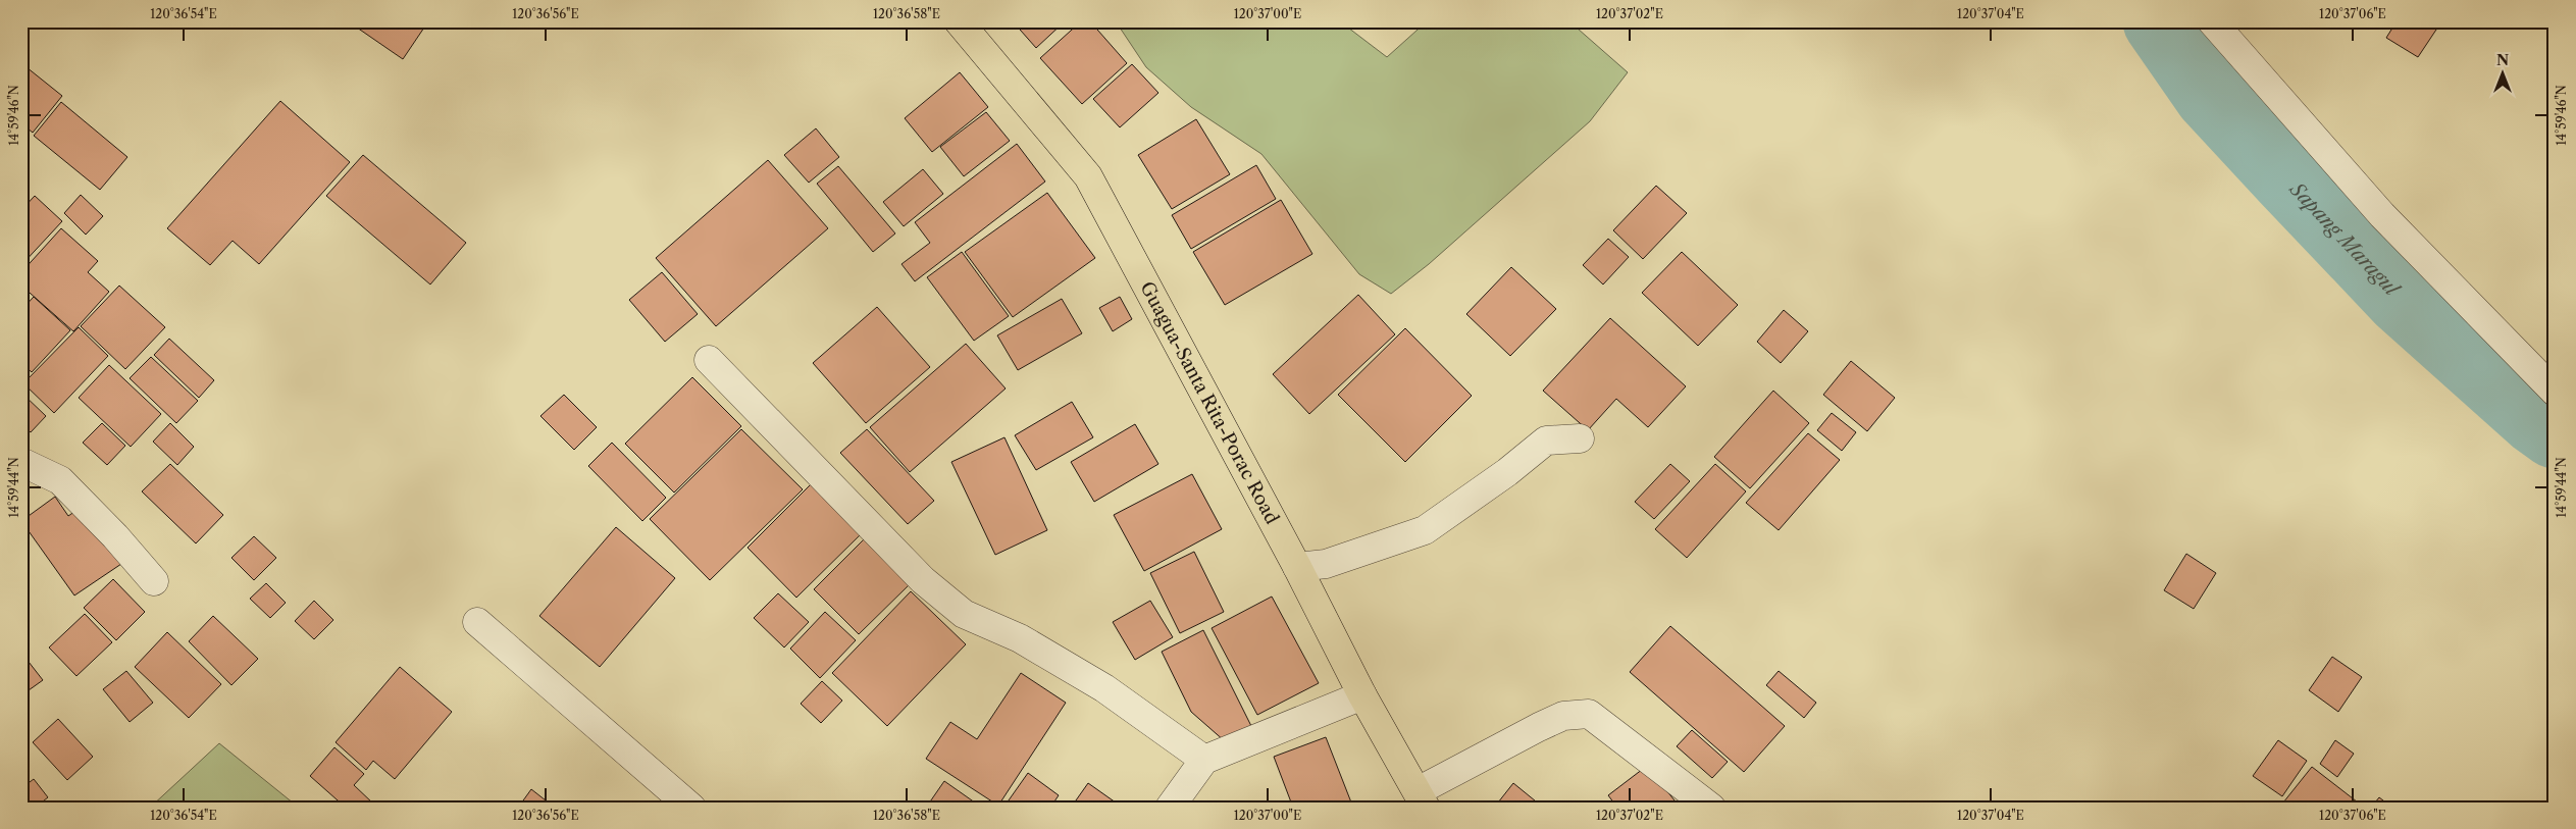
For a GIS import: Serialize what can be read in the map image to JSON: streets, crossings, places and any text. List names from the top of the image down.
{
  "streets": {
    "main road": ["Guagua-Santa Rita-Porac Road"]
  },
  "water": ["Sapang Maragul"],
  "north": "top",
  "coordinates": [
    "120°36'54\"E",
    "120°36'56\"E",
    "120°36'58\"E",
    "120°37'00\"E",
    "120°37'02\"E",
    "120°37'04\"E",
    "120°37'06\"E",
    "14°59'46\"N",
    "14°59'44\"N"
  ]
}
